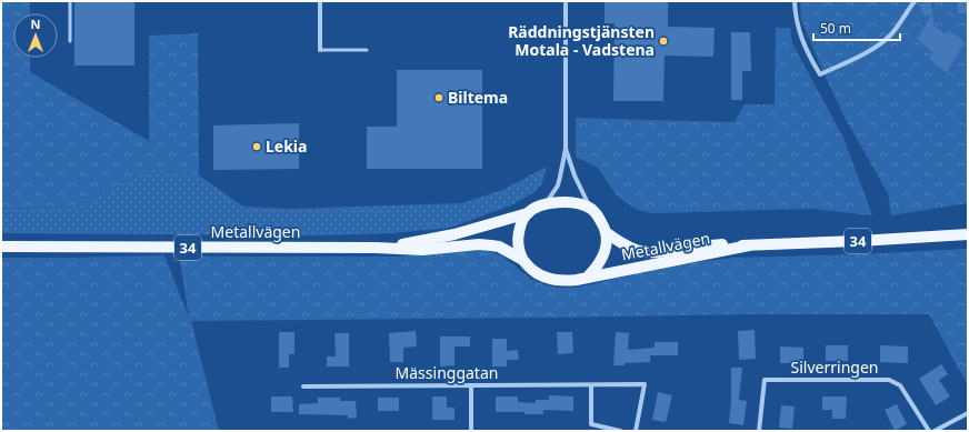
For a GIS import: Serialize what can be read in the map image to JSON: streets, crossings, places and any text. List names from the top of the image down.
{
  "streets": {
    "main road": ["Metallvägen", "34"],
    "street": ["Silverringen", "Mässinggatan"]
  },
  "crossings": [
    ["Metallvägen", "34"]
  ],
  "places": ["Räddningstjänsten Motala - Vadstena", "Biltema", "Lekia"],
  "scale_bar": "50 m",
  "north": "top"
}
